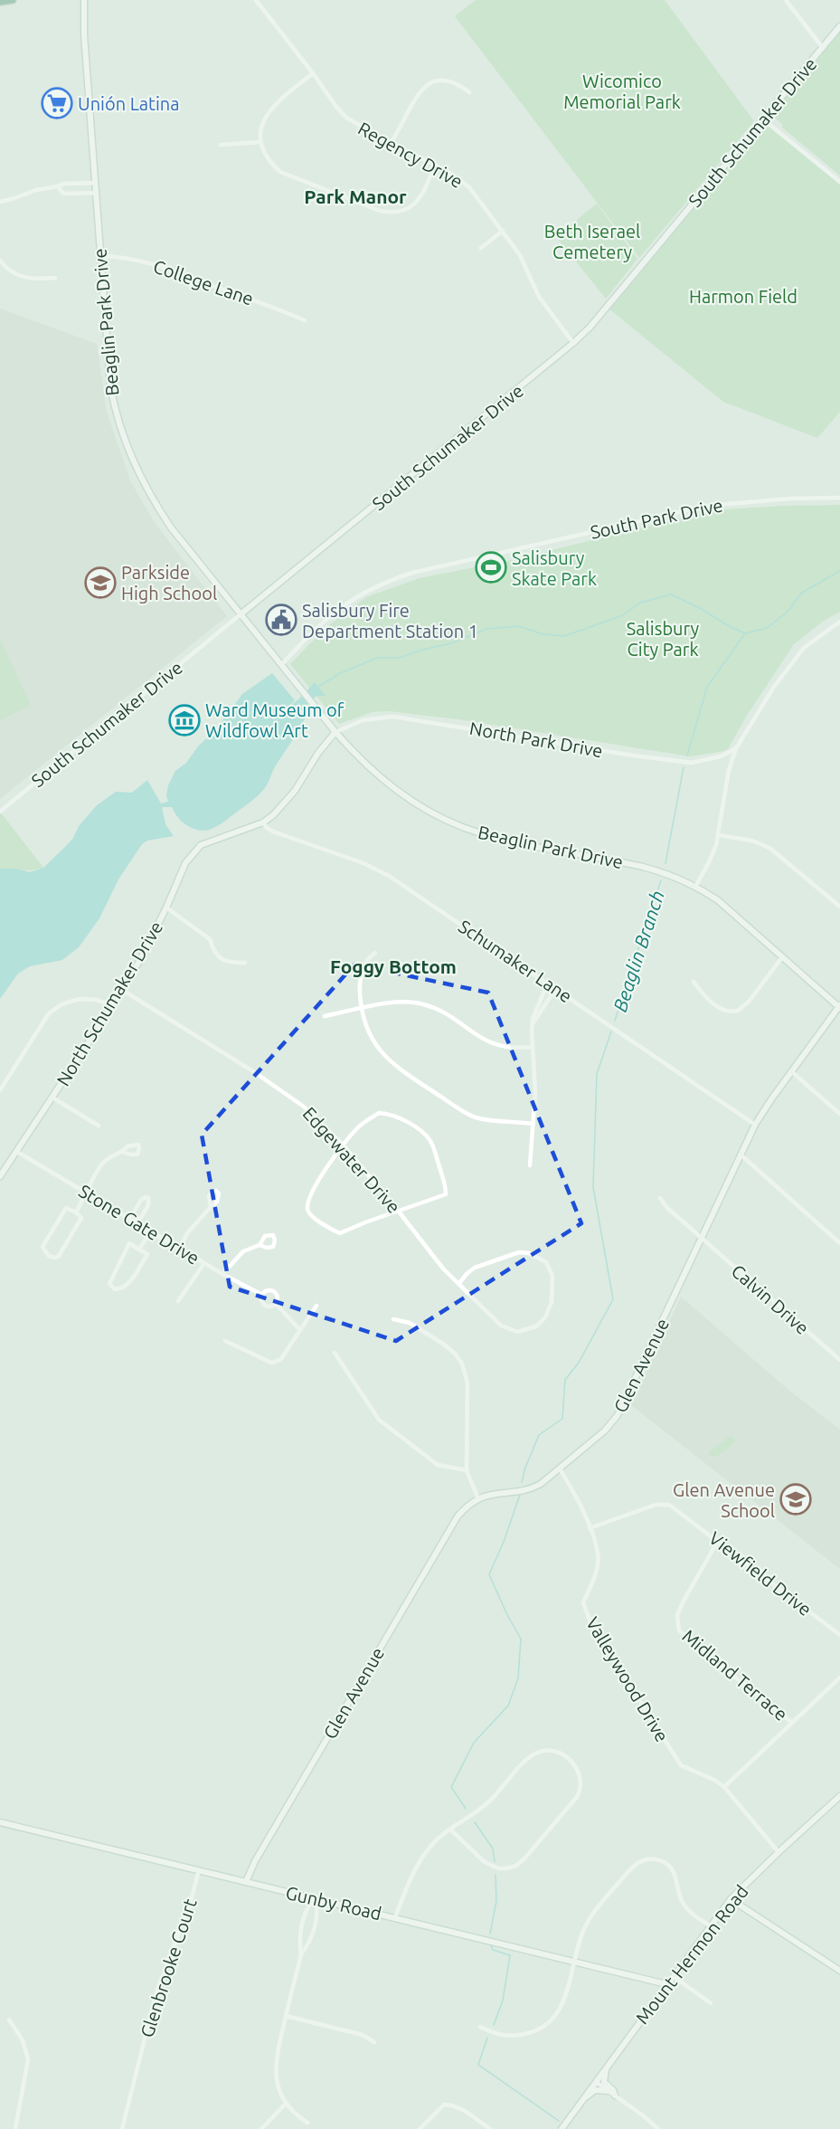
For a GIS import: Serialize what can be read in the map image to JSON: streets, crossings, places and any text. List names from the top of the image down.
{
  "streets": {
    "street": [
      "South Schumaker Drive",
      "Regency Drive",
      "College Lane",
      "Beaglin Park Drive",
      "South Park Drive",
      "North Park Drive",
      "Schumaker Lane",
      "North Schumaker Drive",
      "Edgewater Drive",
      "Stone Gate Drive",
      "Calvin Drive",
      "Glen Avenue",
      "Viewfield Drive",
      "Midland Terrace",
      "Valleywood Drive",
      "Gunby Road",
      "Mount Hermon Road",
      "Glenbrooke Court"
    ]
  },
  "crossings": [
    ["South Schumaker Drive", "Regency Drive"],
    ["South Schumaker Drive", "Beaglin Park Drive"],
    ["College Lane", "Beaglin Park Drive"],
    ["Beaglin Park Drive", "South Park Drive"],
    ["Beaglin Park Drive", "North Park Drive"],
    ["Beaglin Park Drive", "North Schumaker Drive"],
    ["Beaglin Park Drive", "Glen Avenue"],
    ["North Park Drive", "North Schumaker Drive"],
    ["Schumaker Lane", "North Schumaker Drive"],
    ["Schumaker Lane", "Glen Avenue"],
    ["North Schumaker Drive", "Edgewater Drive"],
    ["North Schumaker Drive", "Stone Gate Drive"],
    ["Calvin Drive", "Glen Avenue"],
    ["Glen Avenue", "Valleywood Drive"],
    ["Glen Avenue", "Gunby Road"],
    ["Viewfield Drive", "Midland Terrace"],
    ["Viewfield Drive", "Valleywood Drive"],
    ["Valleywood Drive", "Mount Hermon Road"],
    ["Gunby Road", "Mount Hermon Road"],
    ["Gunby Road", "Glenbrooke Court"]
  ],
  "districts": ["Park Manor", "Foggy Bottom"],
  "water": ["Beaglin Branch"],
  "parks": [
    "Wicomico Memorial Park",
    "Beth Iserael Cemetery",
    "Harmon Field",
    "Salisbury City Park"
  ],
  "places": {
    "supermarket": ["Unión Latina"],
    "sports": ["Salisbury Skate Park"],
    "school or university": ["Parkside High School", "Glen Avenue School"],
    "public building": ["Salisbury Fire Department Station 1"],
    "museum": ["Ward Museum of Wildfowl Art"]
  }
}
